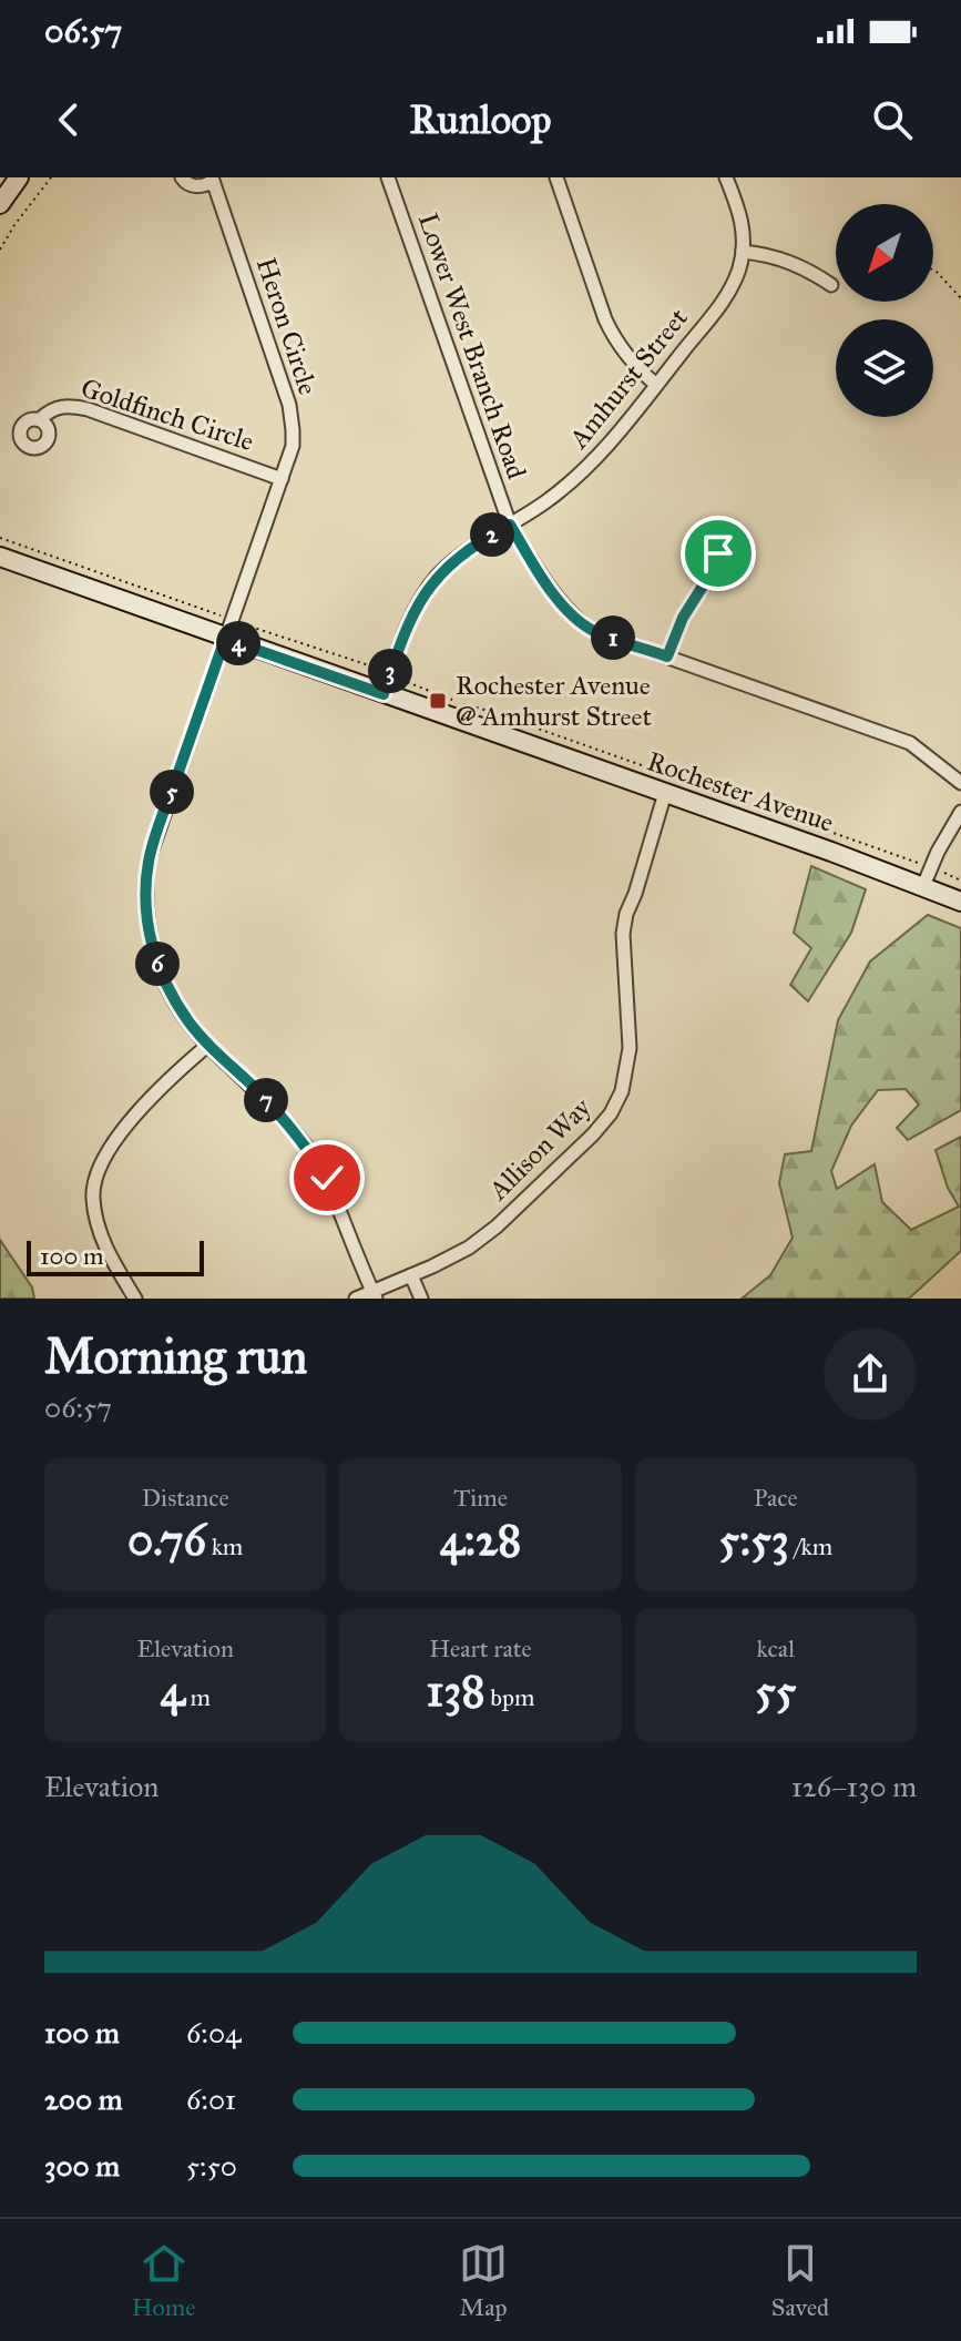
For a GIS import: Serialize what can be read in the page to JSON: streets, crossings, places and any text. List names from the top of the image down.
{
  "streets": {
    "main road": ["Rochester Avenue"],
    "street": [
      "Heron Circle",
      "Lower West Branch Road",
      "Amhurst Street",
      "Goldfinch Circle",
      "Allison Way"
    ]
  },
  "crossings": [
    ["Heron Circle", "Goldfinch Circle"],
    ["Heron Circle", "Rochester Avenue"],
    ["Heron Circle", "Allison Way"],
    ["Lower West Branch Road", "Amhurst Street"],
    ["Amhurst Street", "Rochester Avenue"],
    ["Rochester Avenue", "Allison Way"]
  ],
  "places": {
    "transit": ["Rochester Avenue @ Amhurst Street"]
  },
  "scale_bar": "100 m",
  "north": "bottom left",
  "page": {
    "status": "06:57",
    "header": "Runloop",
    "pins": [
      "2",
      "1",
      "4",
      "3",
      "5",
      "6",
      "7"
    ],
    "scale": "100 m",
    "heading": ["Morning run", "06:57"],
    "stats": [
      ["Distance", "0.76 km"],
      ["Time", "4:28"],
      ["Pace", "5:53 /km"],
      ["Elevation", "4 m"],
      ["Heart rate", "138 bpm"],
      ["kcal", "55"]
    ],
    "chart": ["Elevation", "126–130 m"],
    "list": [
      {
        "name": "100 m",
        "note": "6:04"
      },
      {
        "name": "200 m",
        "note": "6:01"
      },
      {
        "name": "300 m",
        "note": "5:50"
      }
    ],
    "tabs": ["Home", "Map", "Saved"]
  }
}
